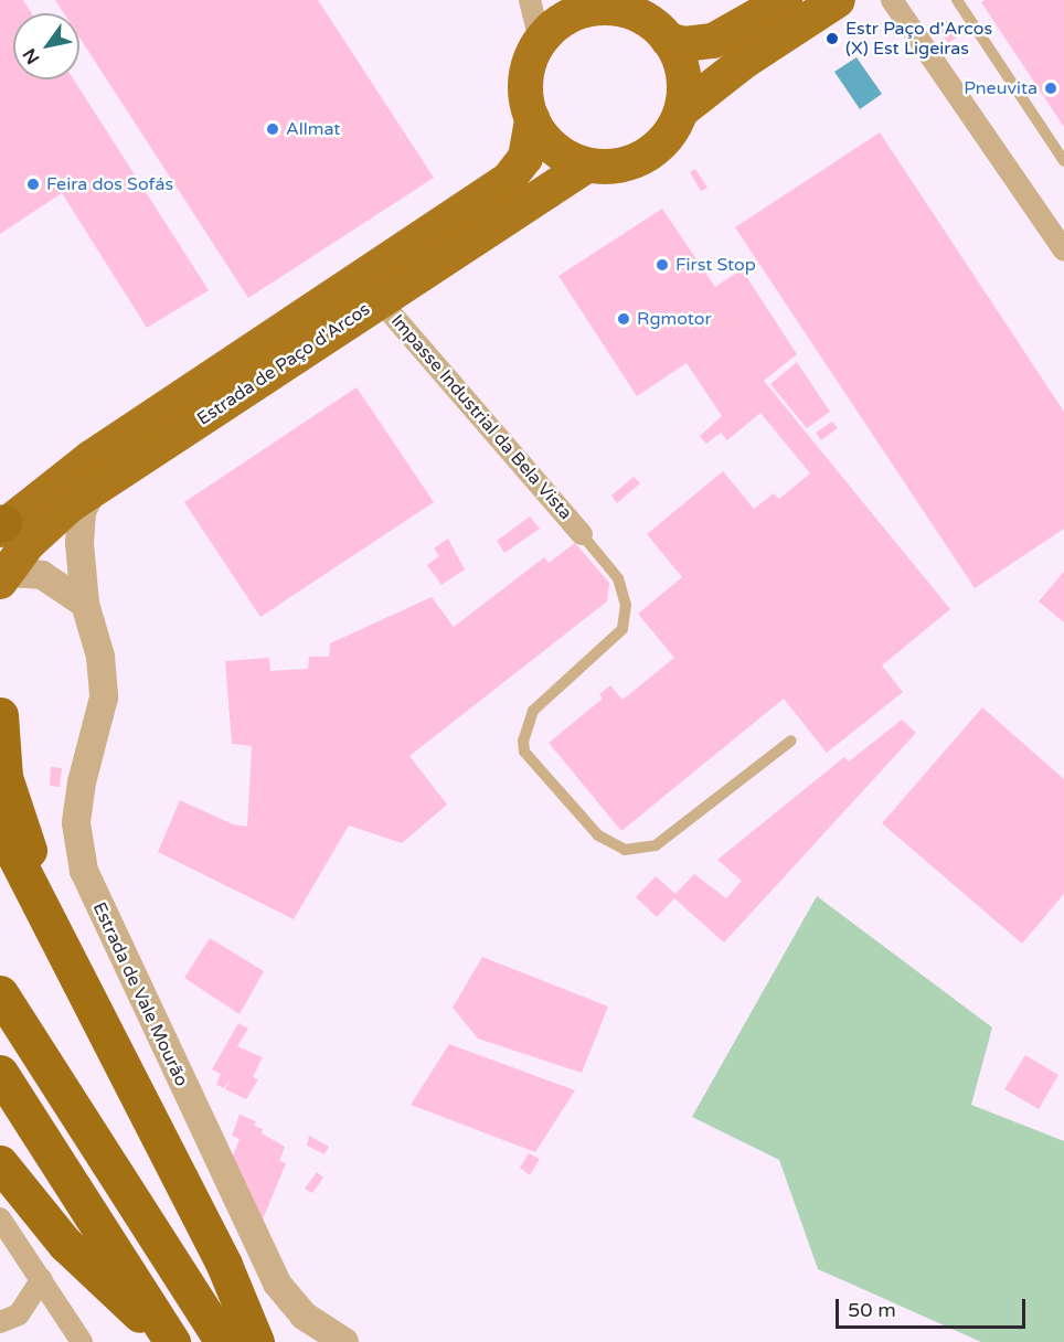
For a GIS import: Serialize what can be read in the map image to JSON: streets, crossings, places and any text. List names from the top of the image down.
{
  "streets": {
    "main road": ["Estrada de Paço d'Arcos"],
    "street": ["Impasse Industrial da Bela Vista", "Estrada de Vale Mourão"]
  },
  "crossings": [
    ["Estrada de Paço d'Arcos", "Impasse Industrial da Bela Vista"],
    ["Estrada de Paço d'Arcos", "Estrada de Vale Mourão"]
  ],
  "places": [
    "Estr Paço d'Arcos (X) Est Ligeiras",
    "Pneuvita",
    "Allmat",
    "Feira dos Sofás",
    "First Stop",
    "Rgmotor"
  ],
  "scale_bar": "50 m",
  "north": "bottom left"
}
